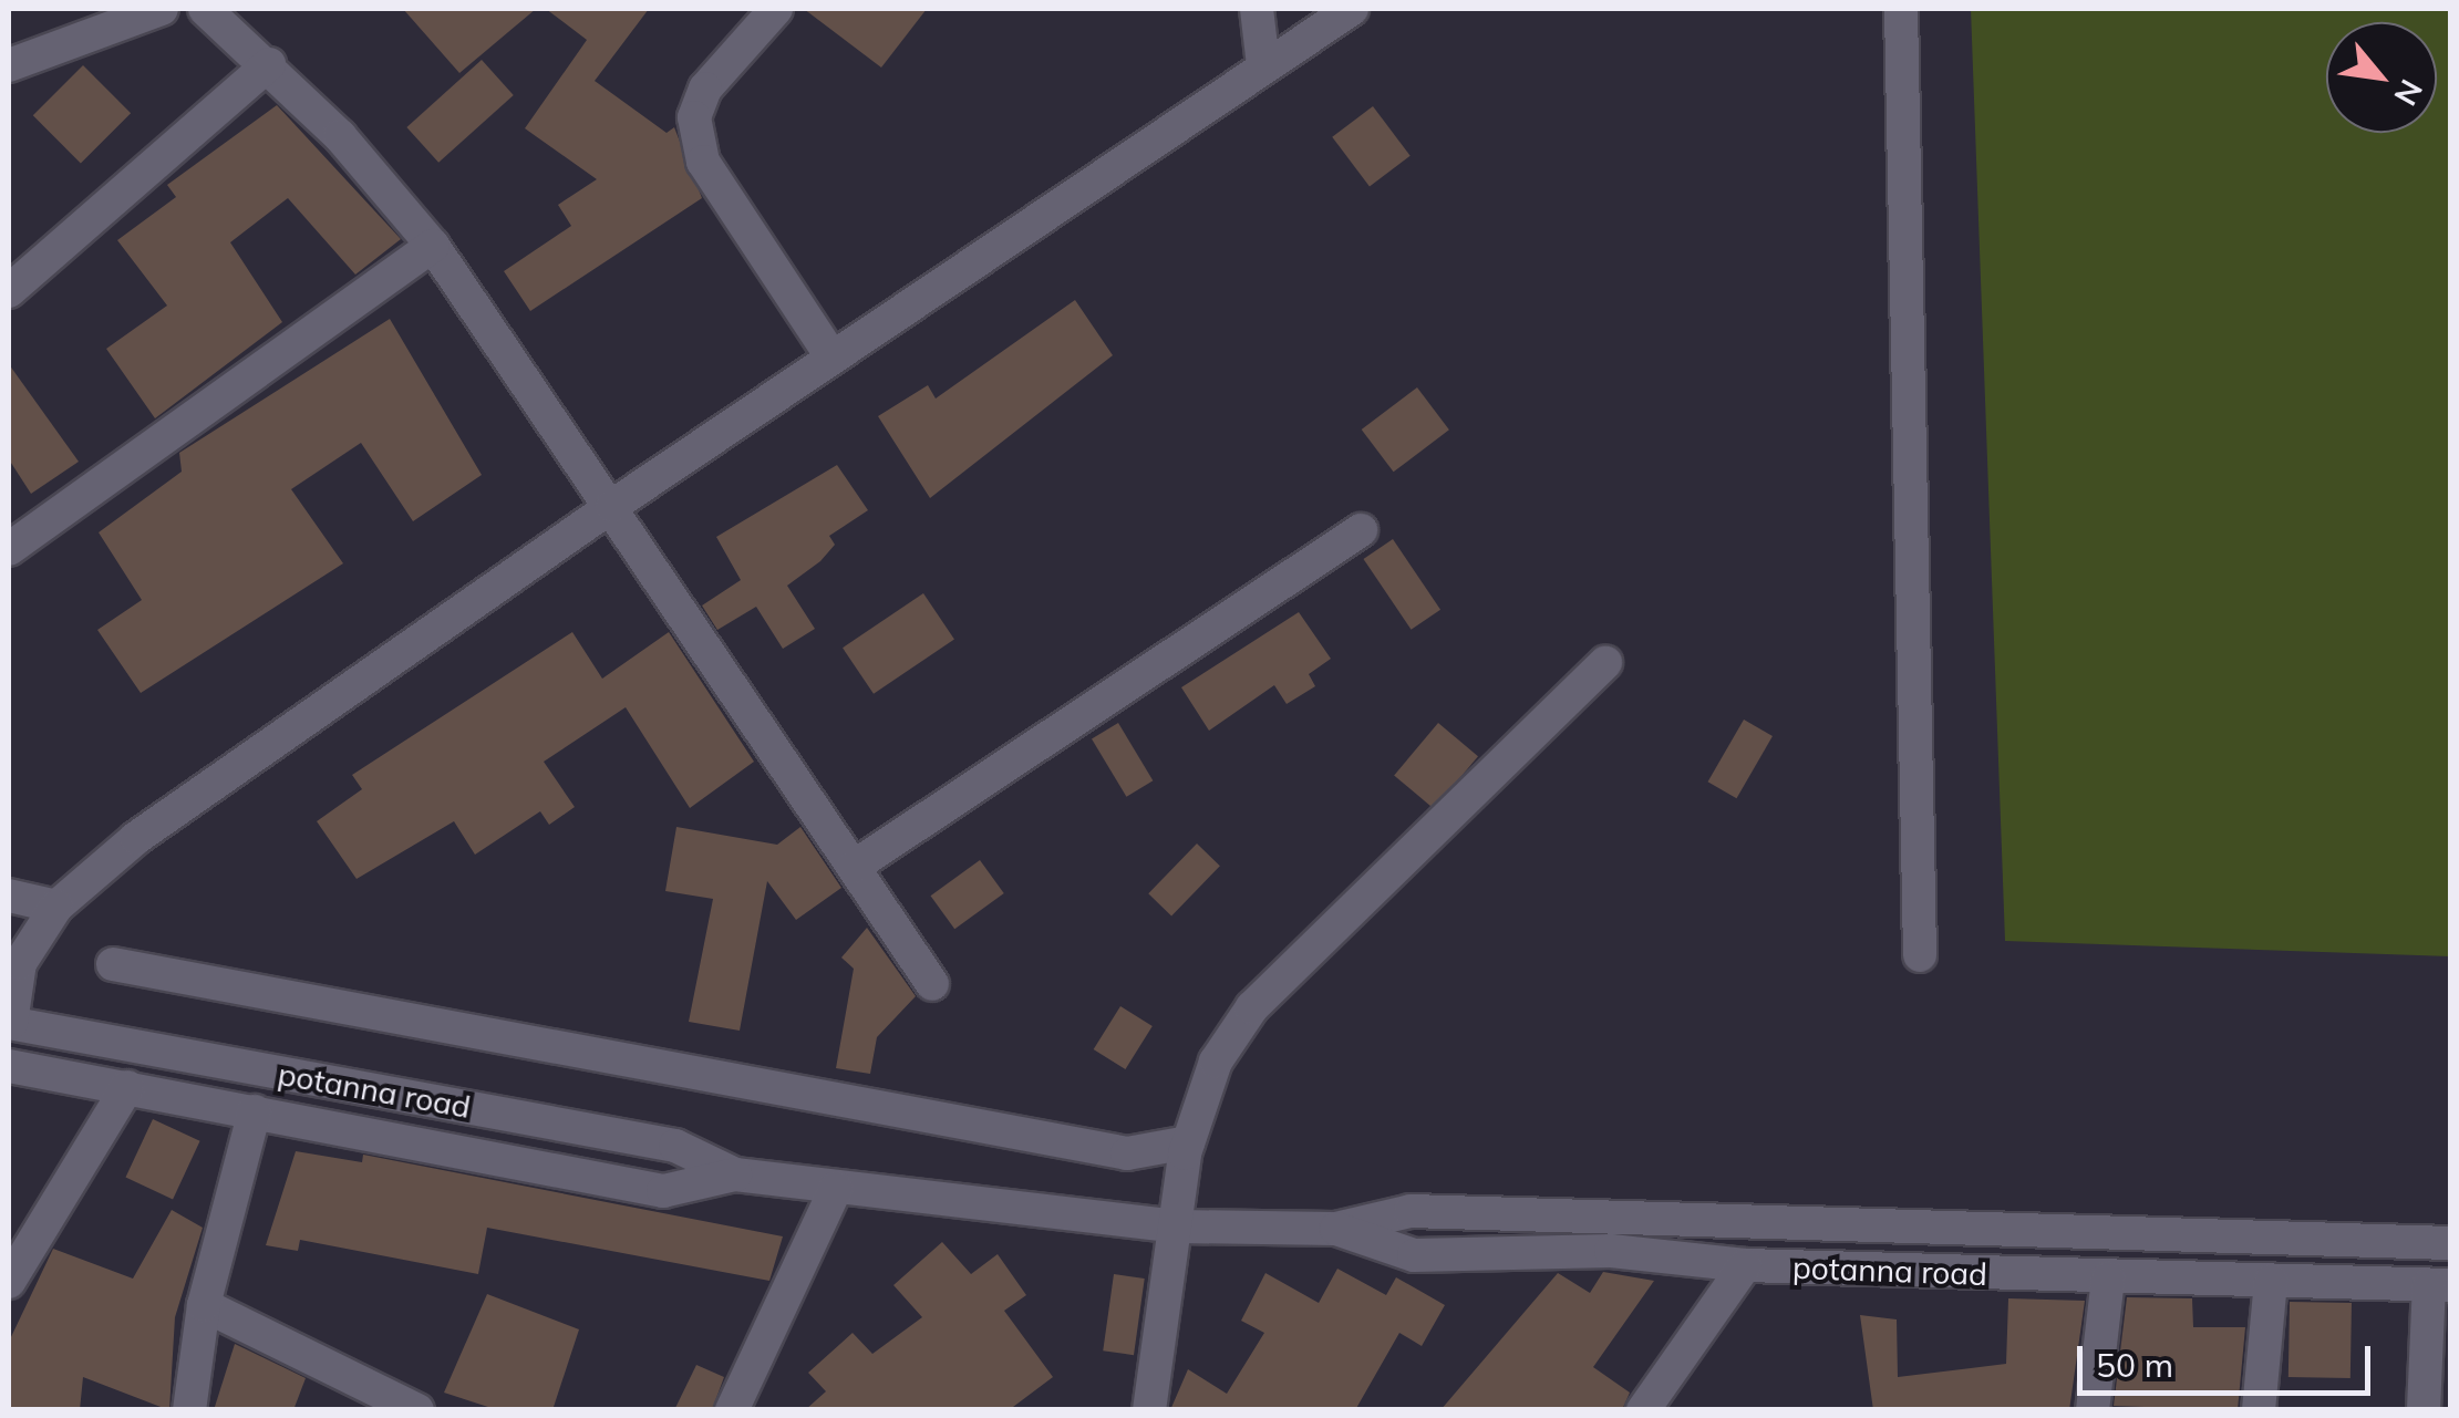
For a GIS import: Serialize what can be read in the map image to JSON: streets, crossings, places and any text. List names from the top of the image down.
{
  "streets": {
    "street": ["potanna road"]
  },
  "scale_bar": "50 m",
  "north": "bottom right"
}
